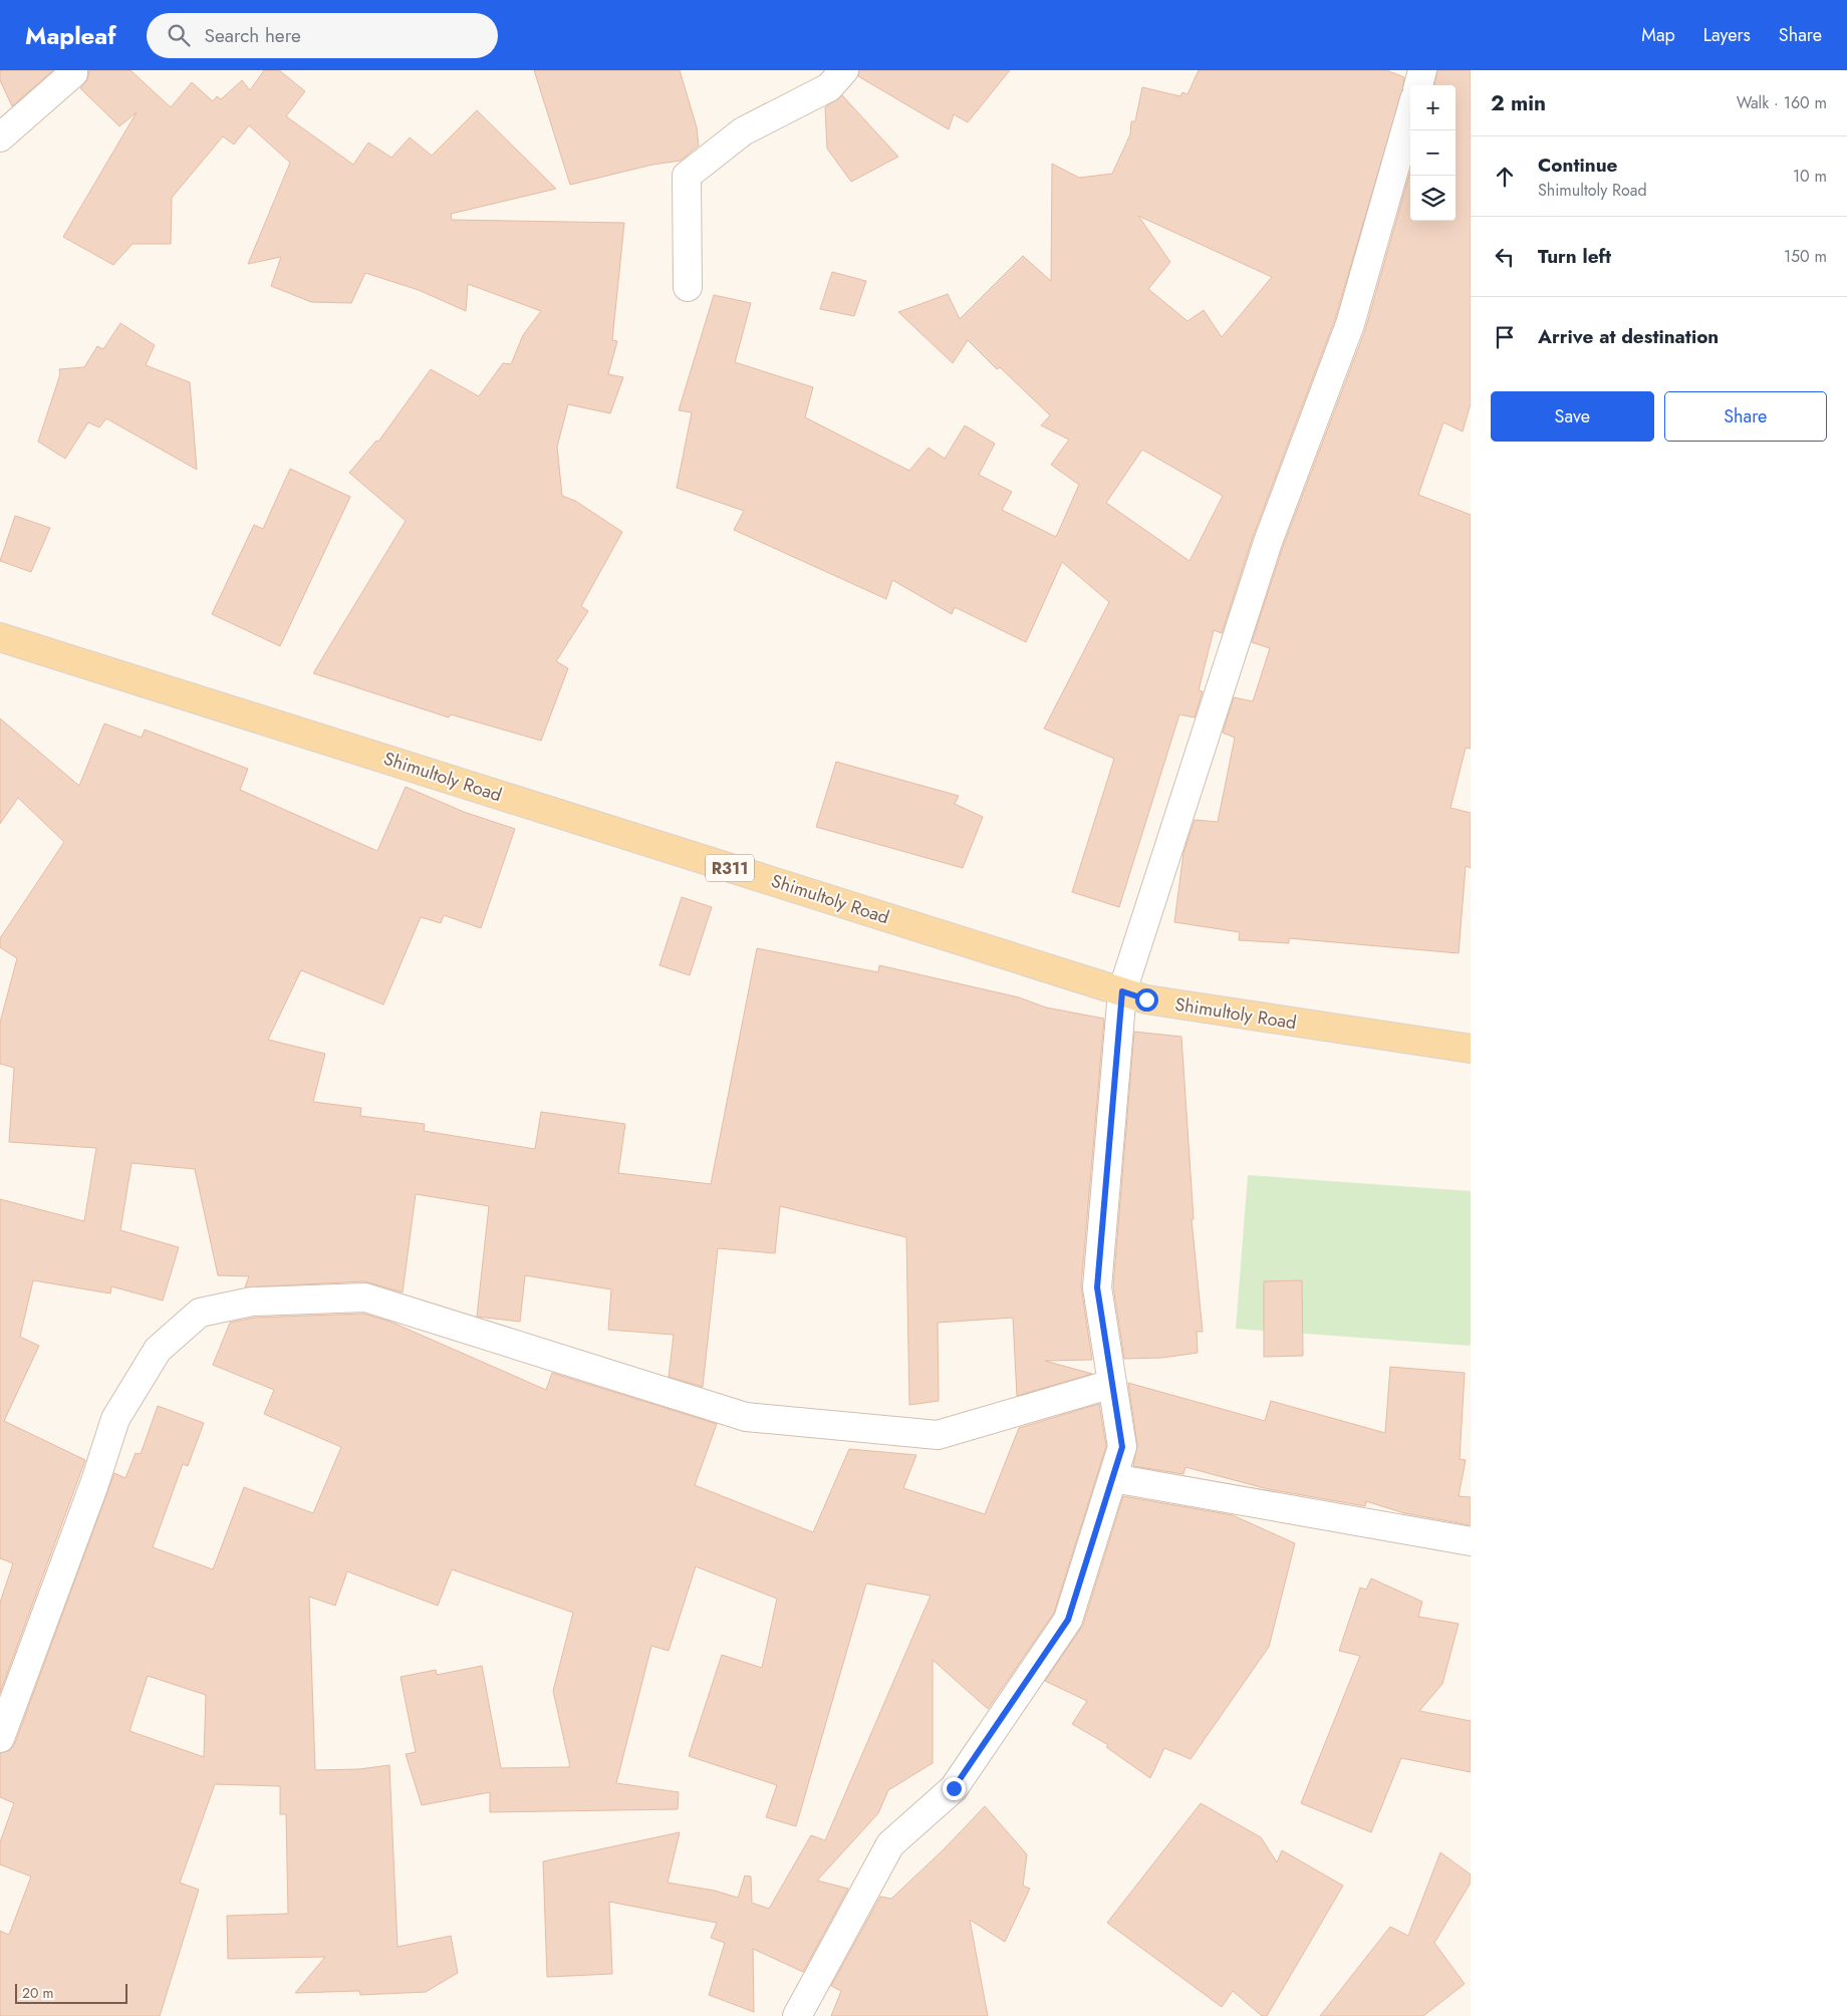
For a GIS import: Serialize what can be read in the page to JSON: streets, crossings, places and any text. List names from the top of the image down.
{
  "streets": {
    "main road": ["Shimultoly Road", "R311"]
  },
  "scale_bar": "20 m",
  "page": {
    "header": "Mapleaf",
    "search": "Search here",
    "nav": ["Map", "Layers", "Share"],
    "heading": ["2 min", "Walk · 160 m"],
    "map_buttons": ["+", "−"],
    "list": [
      ["Continue", "Shimultoly Road", "10 m"],
      ["Turn left", "150 m"],
      "Arrive at destination"
    ],
    "buttons": ["Save", "Share"],
    "scale": "20 m"
  }
}
